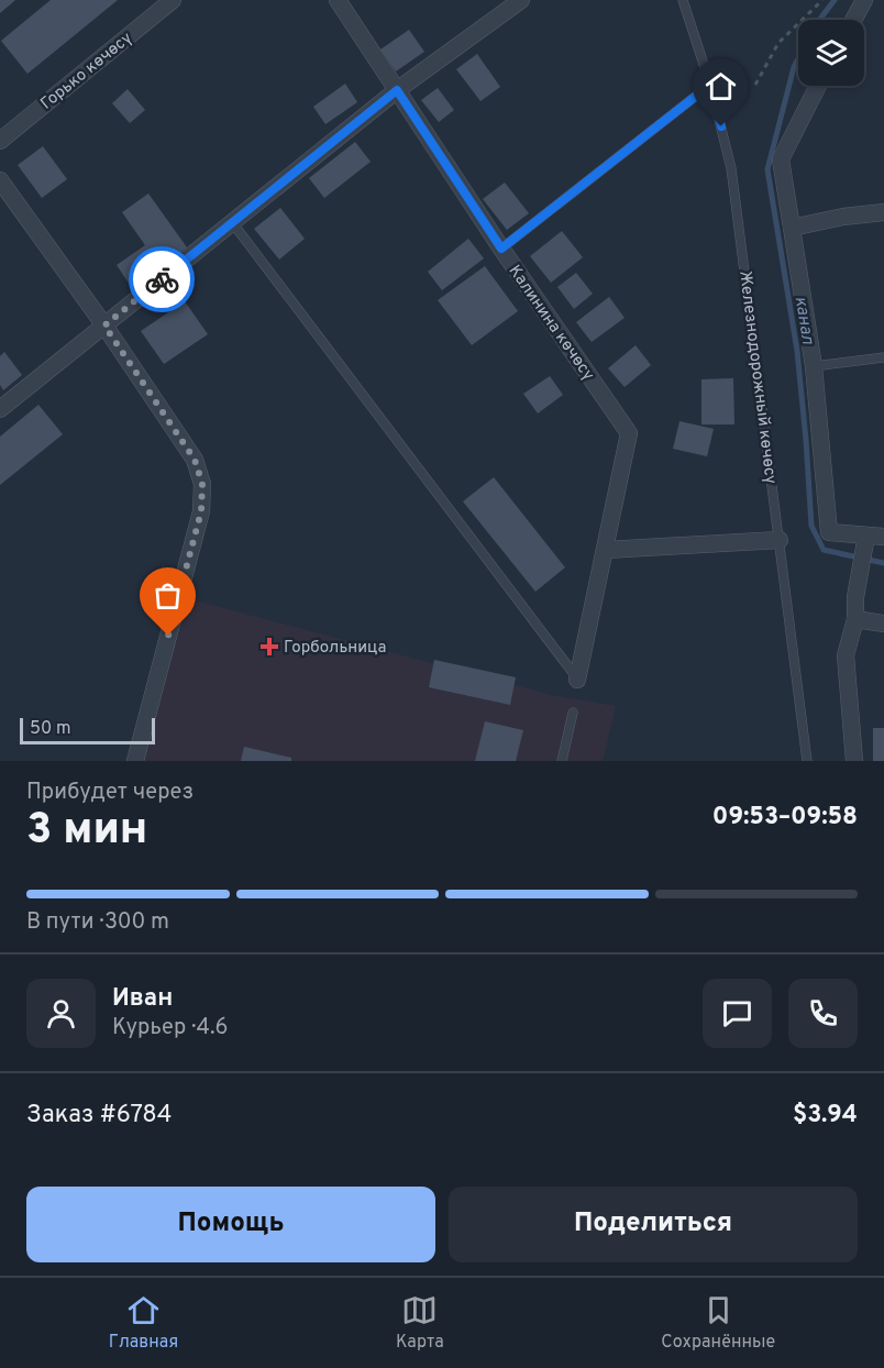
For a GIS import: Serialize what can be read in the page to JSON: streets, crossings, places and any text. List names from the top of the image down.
{
  "streets": {
    "street": ["Горько көчөсү", "Калинина көчөсү"],
    "lane": ["Железнодорожный көчөсү"]
  },
  "water": ["канал"],
  "places": {
    "health": ["Горбольница"]
  },
  "scale_bar": "50 m",
  "page": {
    "scale": "50 m",
    "heading": ["3 мин", "Прибудет через", "09:53–09:58"],
    "panel": [
      "Иван",
      "Курьер · 4.6",
      "Заказ #6784",
      "$3.94"
    ],
    "bar": "В пути · 300 m",
    "buttons": ["Помощь", "Поделиться"],
    "tabs": ["Главная", "Карта", "Сохранённые"]
  }
}
